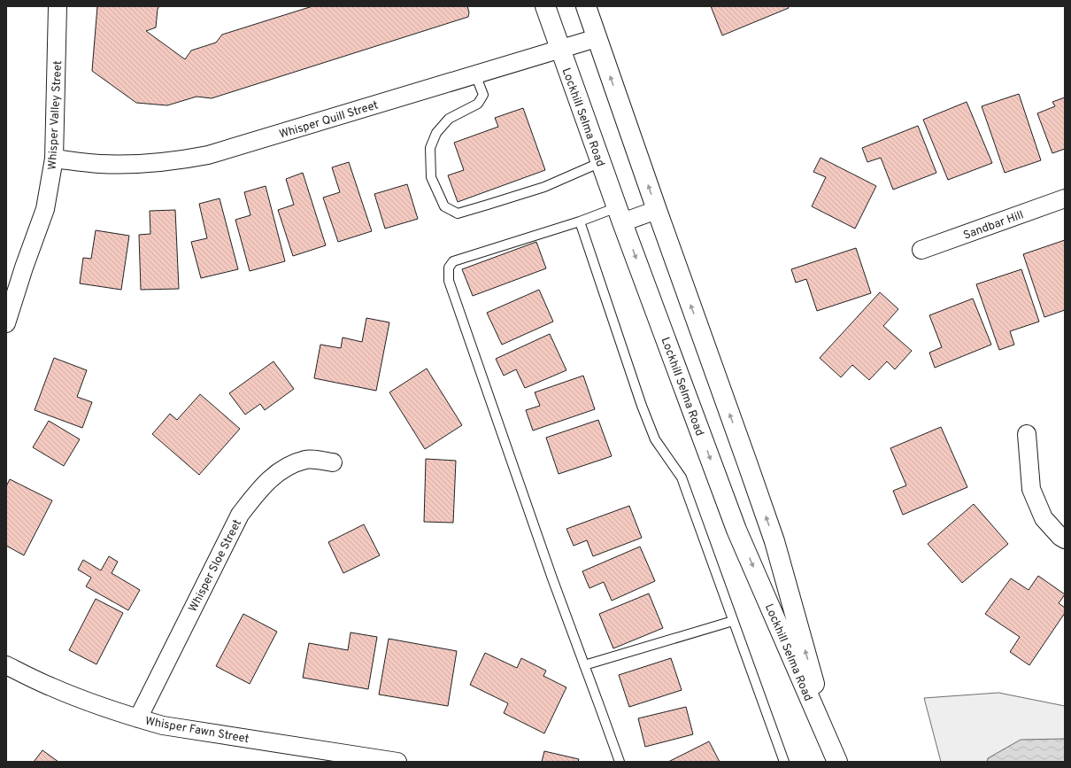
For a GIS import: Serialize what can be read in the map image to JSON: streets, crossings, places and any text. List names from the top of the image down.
{
  "streets": {
    "main road": ["Lockhill Selma Road"],
    "street": [
      "Whisper Valley Street",
      "Whisper Quill Street",
      "Sandbar Hill",
      "Whisper Sloe Street",
      "Whisper Fawn Street"
    ]
  },
  "crossings": [
    ["Whisper Valley Street", "Whisper Quill Street"],
    ["Lockhill Selma Road", "Whisper Quill Street"],
    ["Whisper Sloe Street", "Whisper Fawn Street"]
  ]
}
